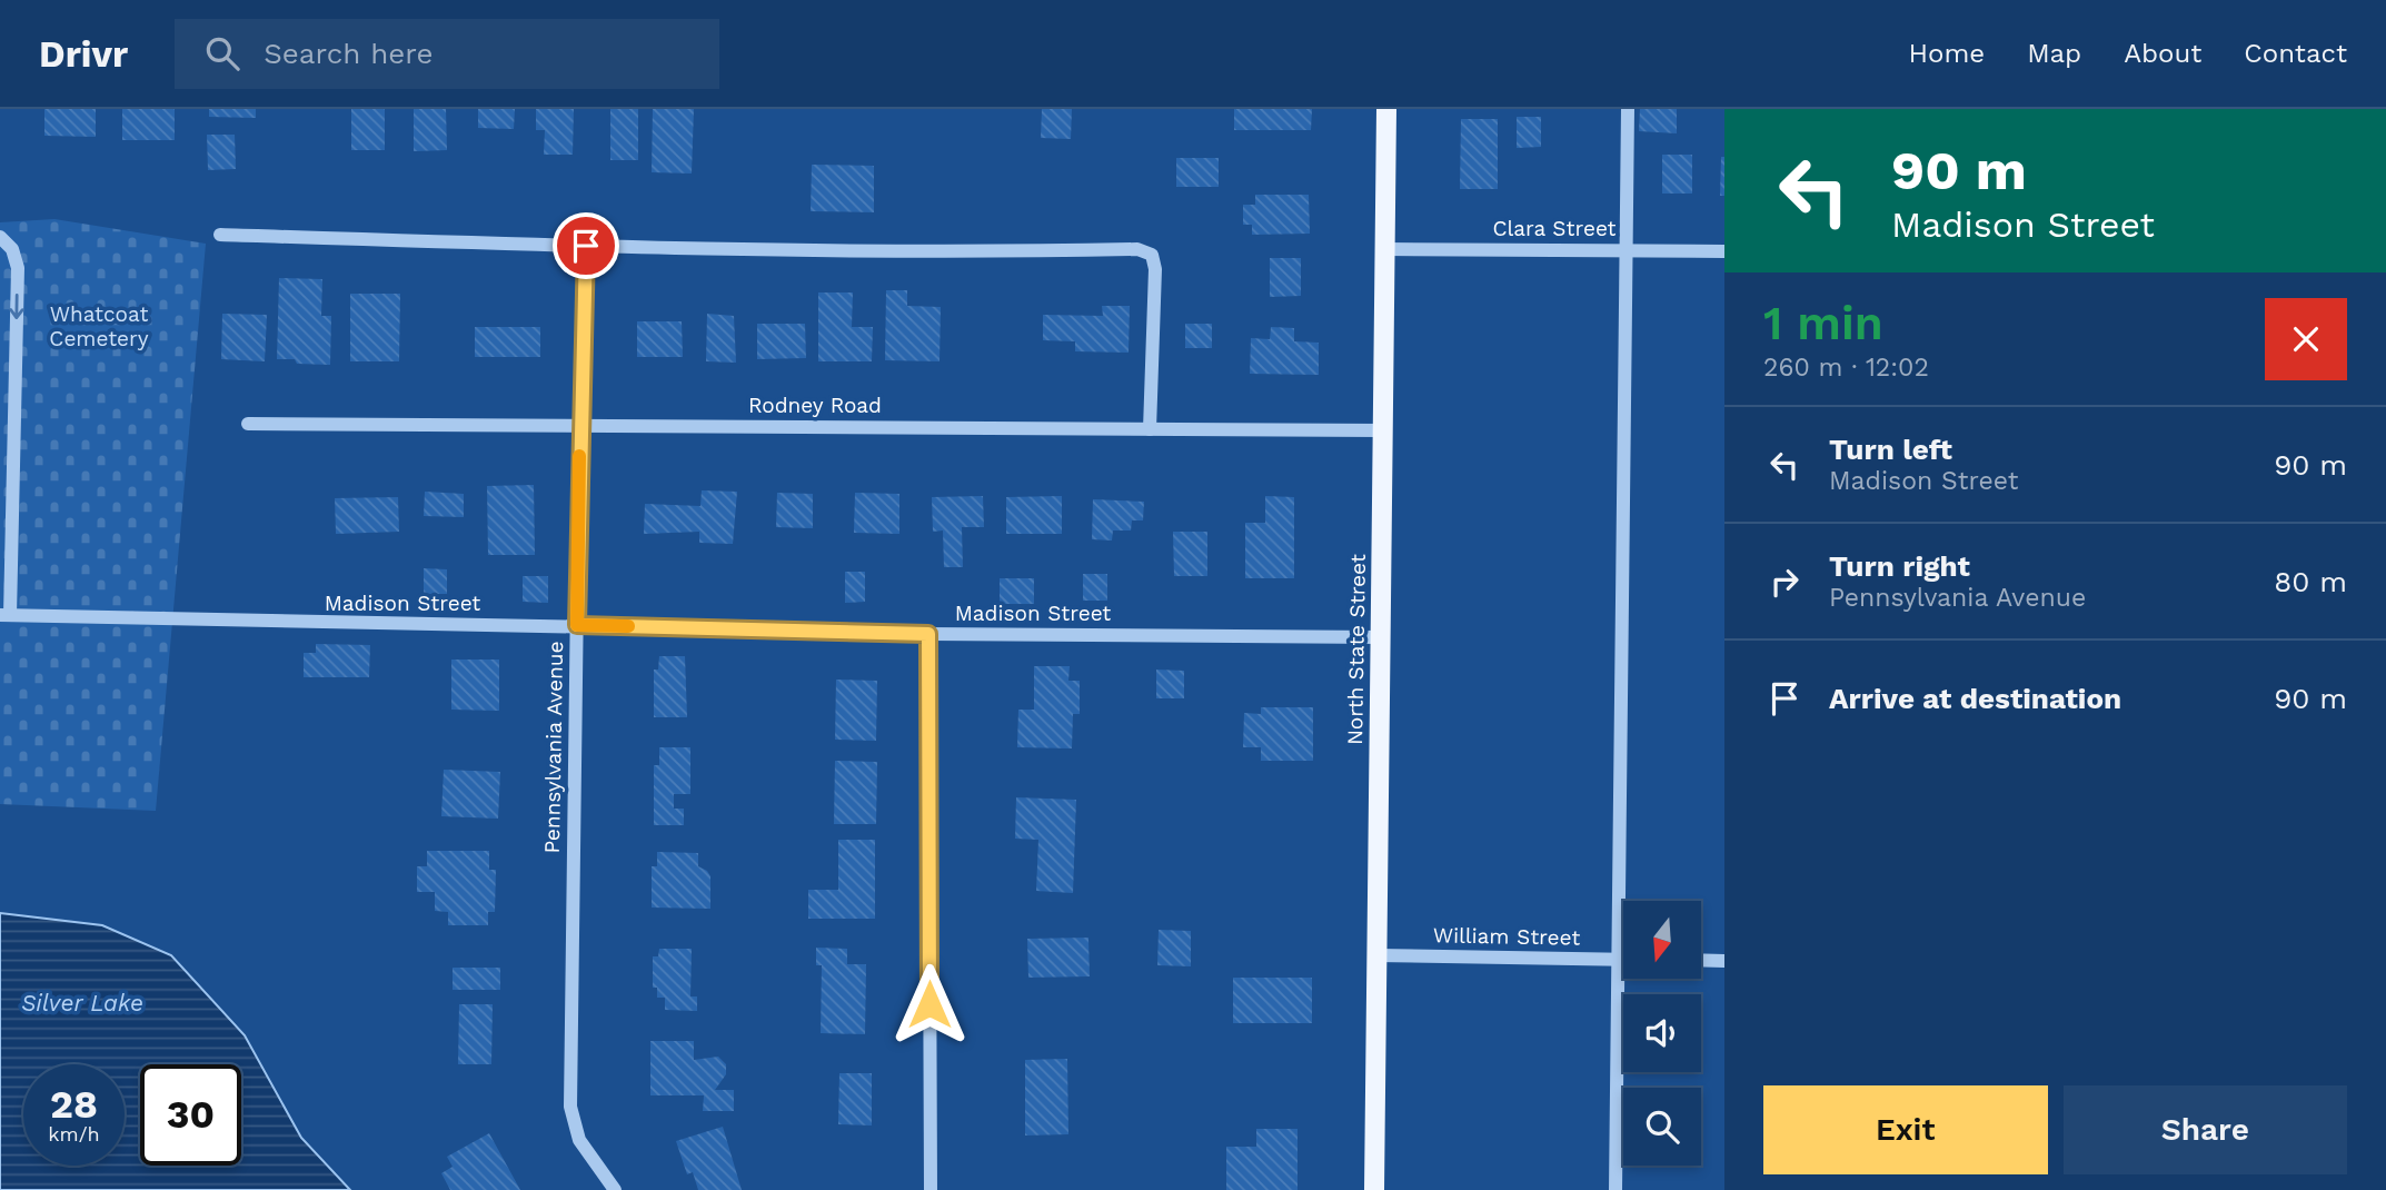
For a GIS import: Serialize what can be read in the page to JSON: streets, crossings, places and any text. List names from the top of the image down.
{
  "streets": {
    "main road": ["North State Street"],
    "street": [
      "Clara Street",
      "Rodney Road",
      "Madison Street",
      "Pennsylvania Avenue",
      "William Street"
    ]
  },
  "crossings": [
    ["Clara Street", "North State Street"],
    ["Rodney Road", "North State Street"],
    ["Rodney Road", "Pennsylvania Avenue"],
    ["Madison Street", "North State Street"],
    ["Madison Street", "Pennsylvania Avenue"],
    ["North State Street", "William Street"]
  ],
  "water": ["Silver Lake"],
  "parks": ["Whatcoat Cemetery"],
  "north": "bottom",
  "page": {
    "header": "Drivr",
    "search": "Search here",
    "nav": [
      "Home",
      "Map",
      "About",
      "Contact"
    ],
    "turn": ["90 m", "Madison Street"],
    "heading": ["1 min", "260 m · 12:02"],
    "list": [
      {
        "name": "Turn left",
        "note": "Madison Street",
        "value": "90 m"
      },
      {
        "name": "Turn right",
        "note": "Pennsylvania Avenue",
        "value": "80 m"
      },
      {
        "name": "Arrive at destination",
        "value": "90 m"
      }
    ],
    "speed": "28 km/h",
    "limit": "30",
    "buttons": ["Exit", "Share"]
  }
}
